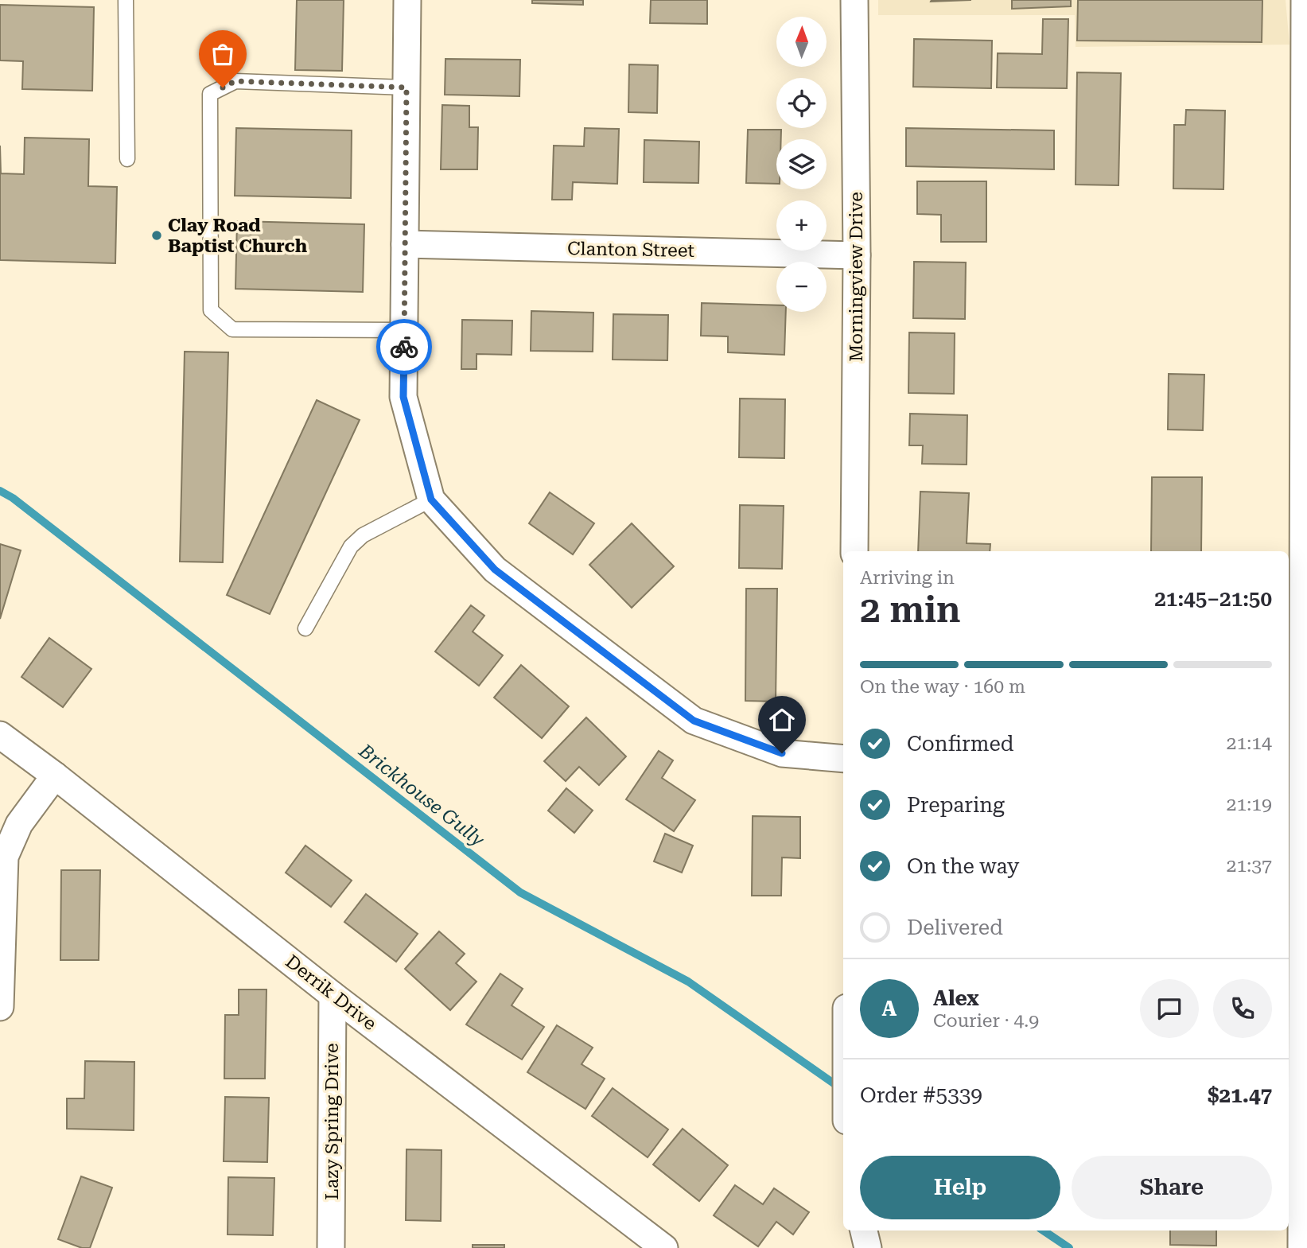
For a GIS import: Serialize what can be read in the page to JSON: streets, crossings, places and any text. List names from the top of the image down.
{
  "streets": {
    "street": [
      "Clanton Street",
      "Morningview Drive",
      "Derrik Drive",
      "Lazy Spring Drive"
    ]
  },
  "crossings": [
    ["Clanton Street", "Morningview Drive"],
    ["Derrik Drive", "Lazy Spring Drive"]
  ],
  "water": ["Brickhouse Gully"],
  "places": ["Clay Road Baptist Church"],
  "north": "top",
  "page": {
    "map_buttons": ["+", "−"],
    "heading": ["2 min", "Arriving in", "21:45–21:50"],
    "panel": [
      "Alex",
      "Courier · 4.9",
      "Order #5339",
      "$21.47"
    ],
    "bar": "On the way · 160 m",
    "list": [
      ["Confirmed", "21:14"],
      ["Preparing", "21:19"],
      ["On the way", "21:37"],
      "Delivered"
    ],
    "round": "A",
    "buttons": ["Help", "Share"]
  }
}
